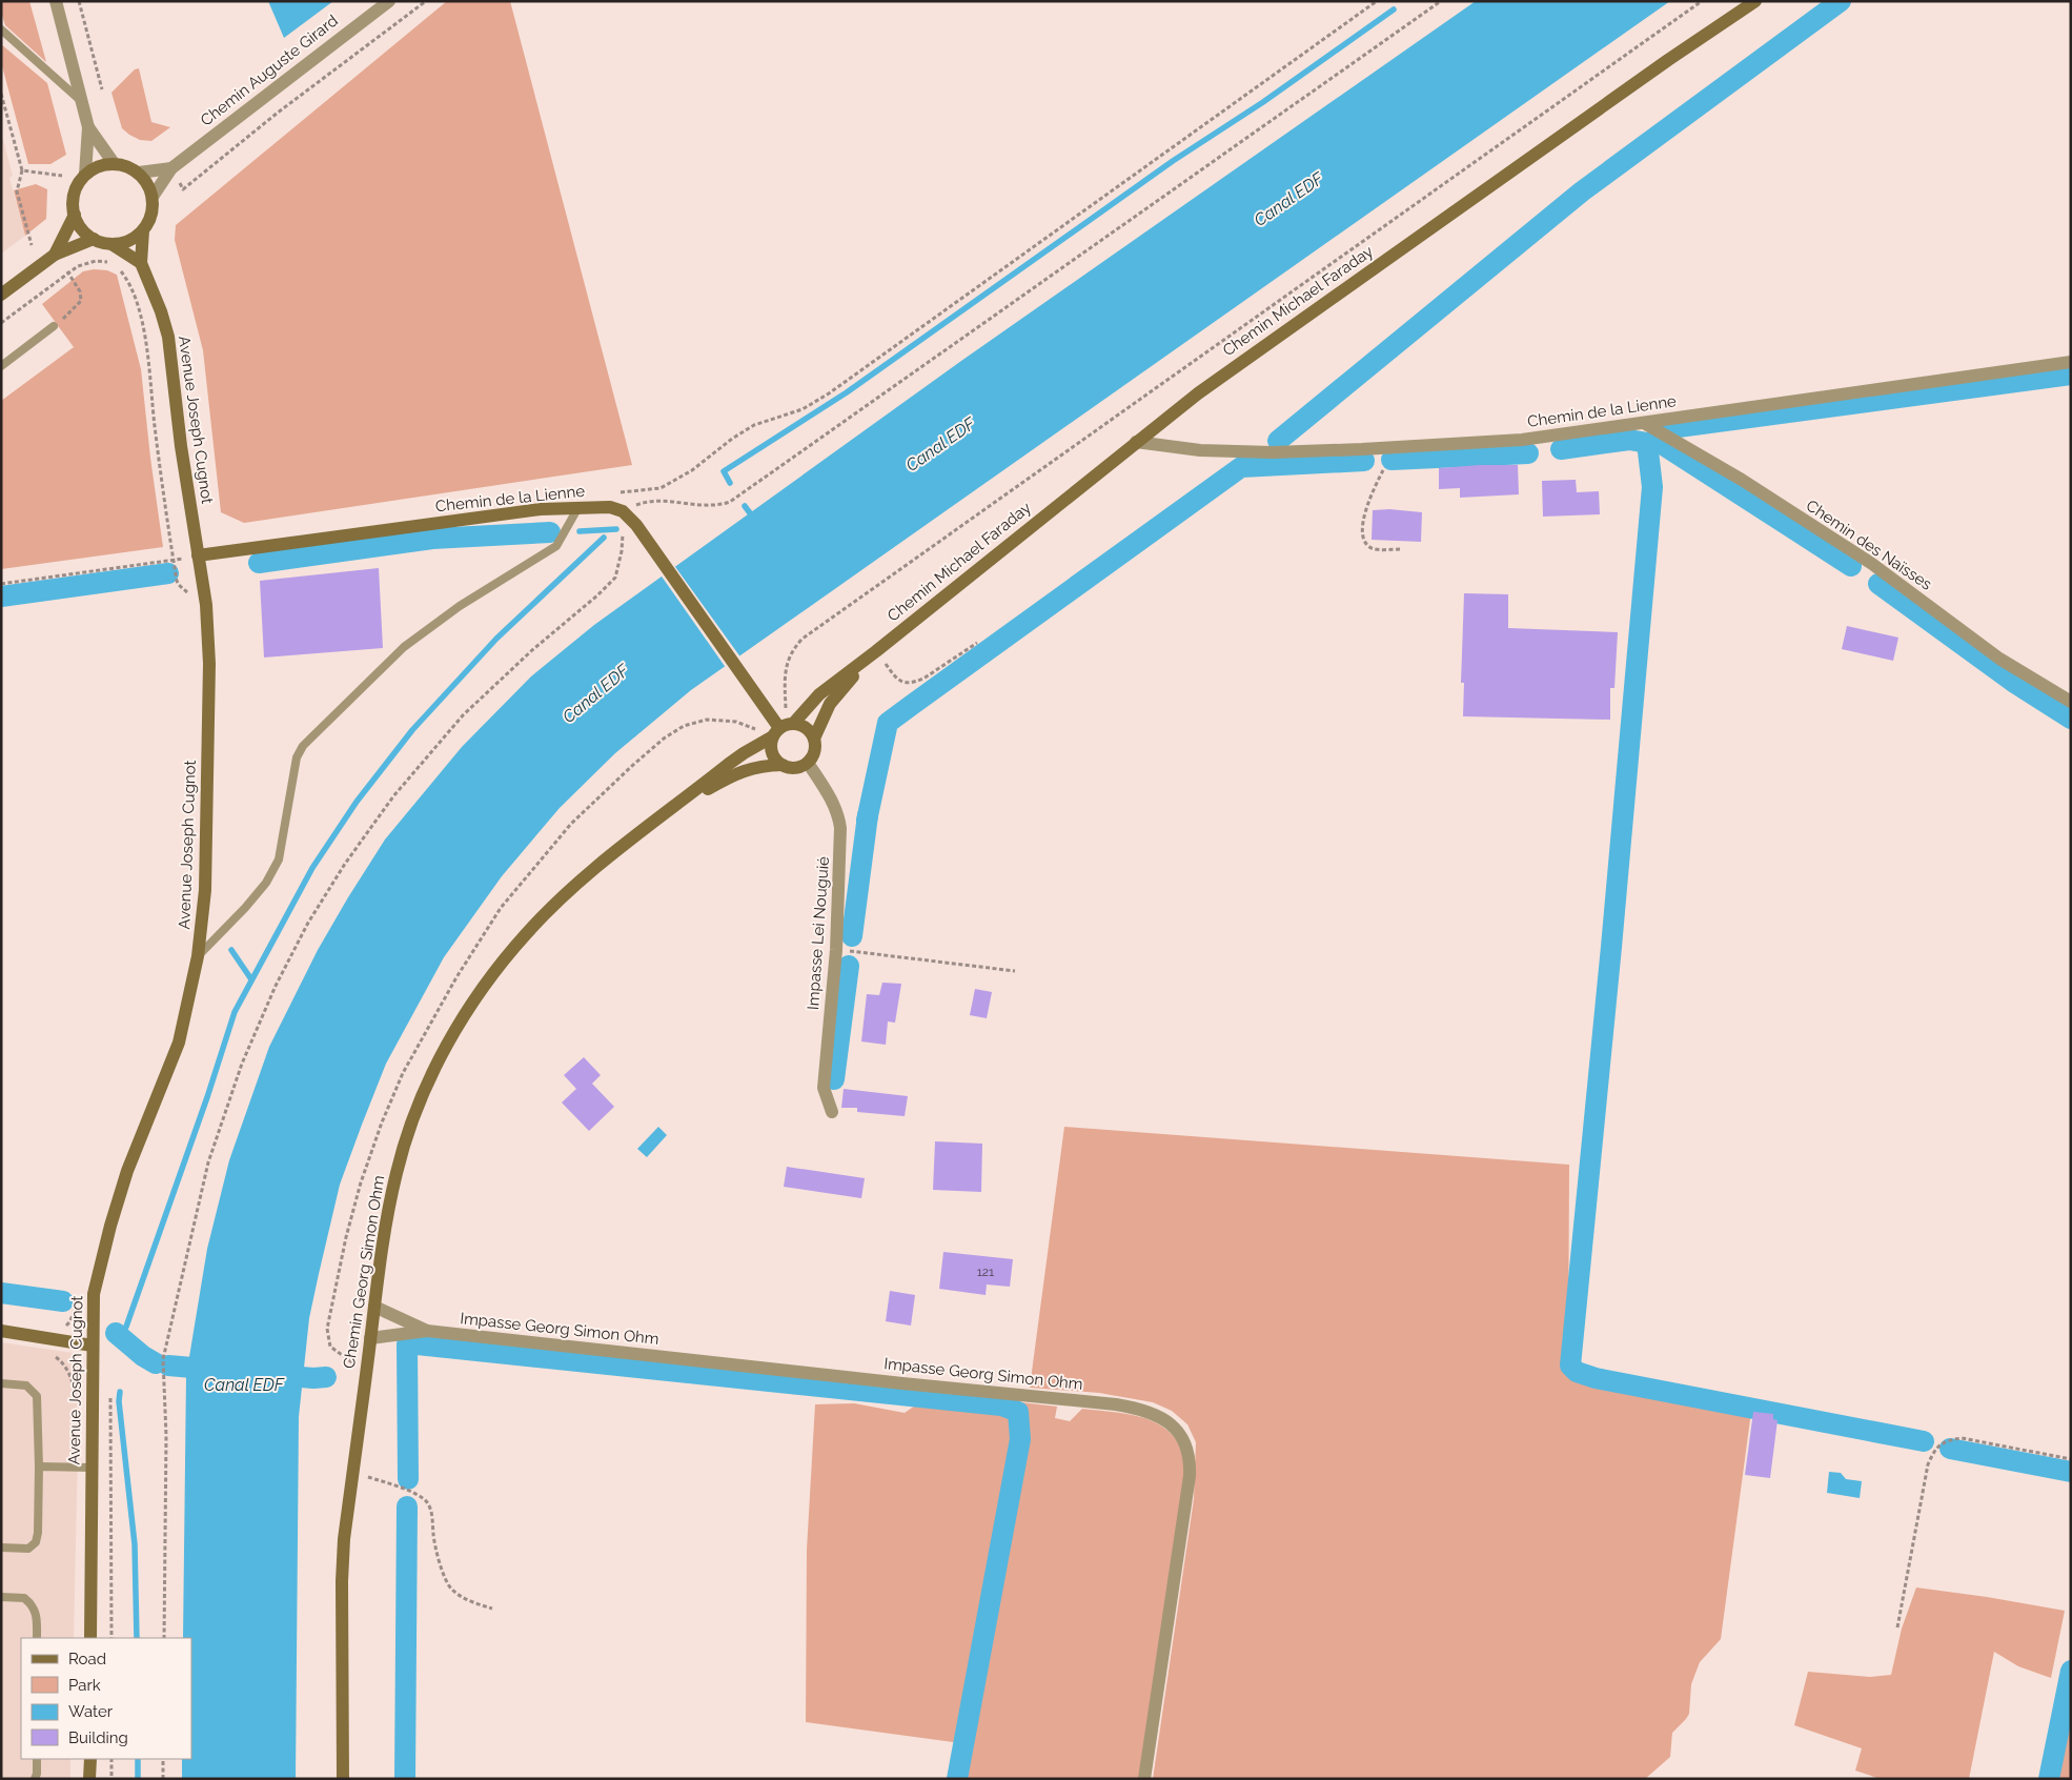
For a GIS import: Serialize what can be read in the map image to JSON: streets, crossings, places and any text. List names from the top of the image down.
{
  "streets": {
    "main road": [
      "Chemin Michael Faraday",
      "Chemin de la Lienne",
      "Avenue Joseph Cugnot",
      "Chemin Georg Simon Ohm"
    ],
    "street": [
      "Chemin Auguste Girard",
      "Chemin des Naïsses",
      "Impasse Lei Nouguié",
      "Impasse Georg Simon Ohm"
    ]
  },
  "crossings": [
    ["Chemin Auguste Girard", "Avenue Joseph Cugnot"],
    ["Chemin Michael Faraday", "Chemin de la Lienne"],
    ["Chemin Michael Faraday", "Impasse Lei Nouguié"],
    ["Chemin Michael Faraday", "Chemin Georg Simon Ohm"],
    ["Chemin de la Lienne", "Avenue Joseph Cugnot"],
    ["Chemin de la Lienne", "Chemin des Naïsses"],
    ["Impasse Lei Nouguié", "Chemin Georg Simon Ohm"],
    ["Chemin Georg Simon Ohm", "Impasse Georg Simon Ohm"]
  ],
  "water": ["Canal EDF"],
  "house_numbers": ["121"],
  "legend": [
    "Road",
    "Park",
    "Water",
    "Building"
  ]
}
